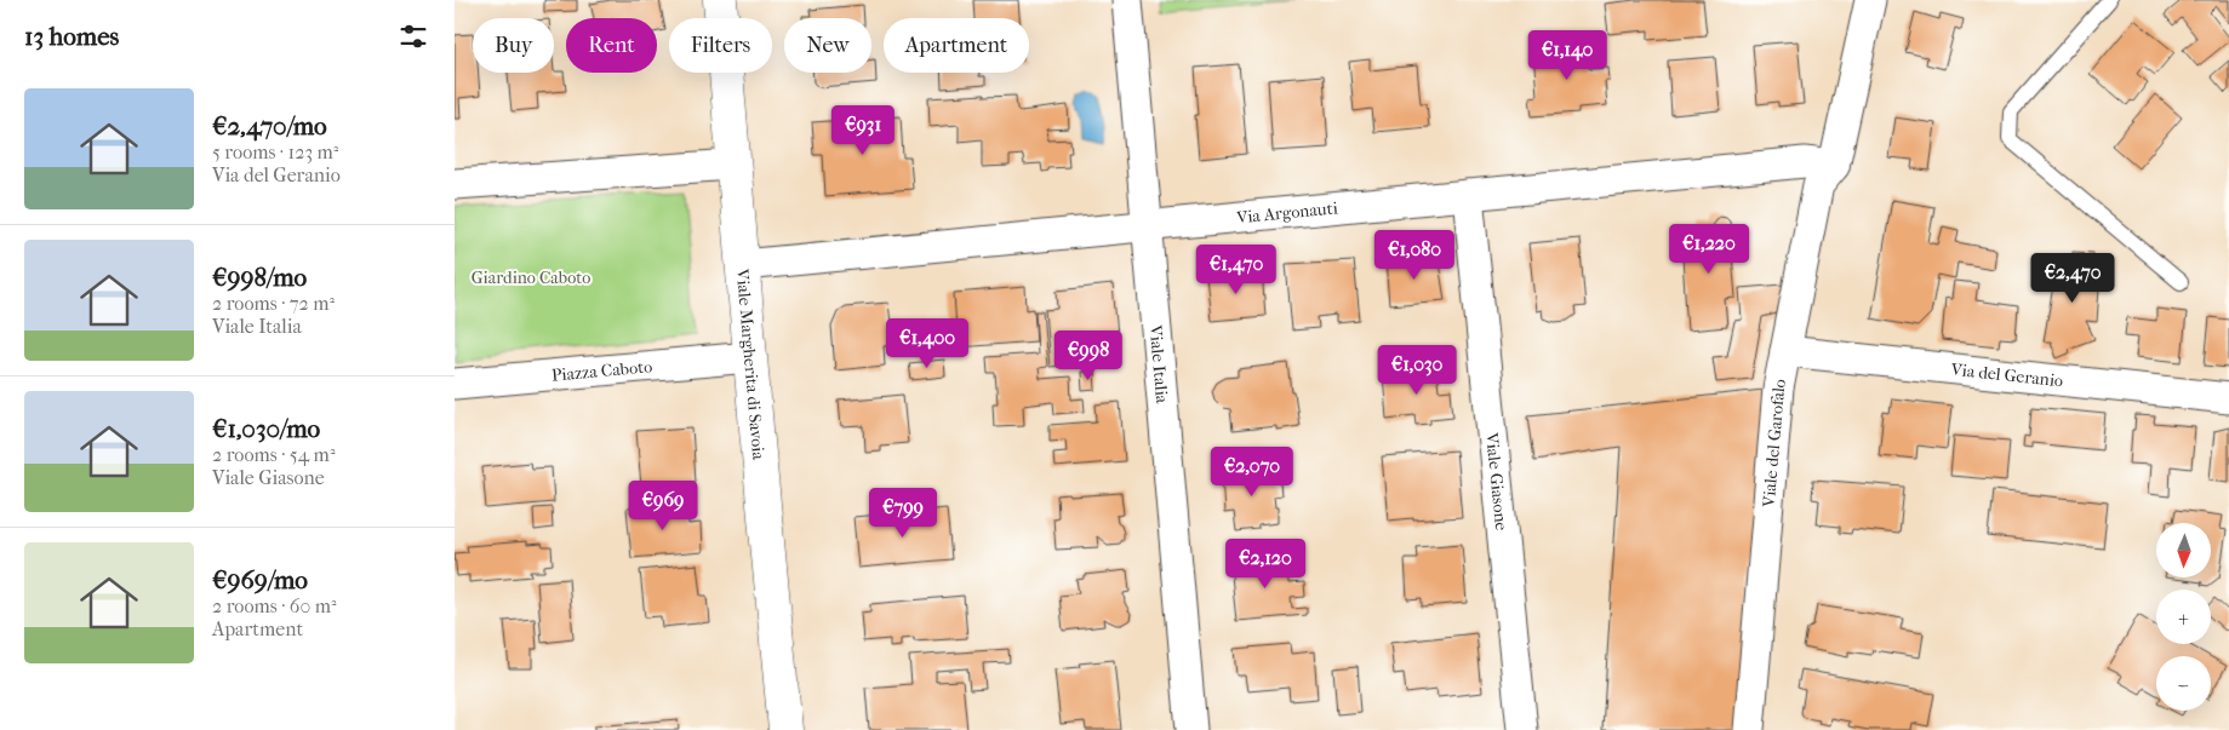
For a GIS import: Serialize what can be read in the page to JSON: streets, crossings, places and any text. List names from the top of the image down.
{
  "streets": {
    "street": [
      "Via Argonauti",
      "Viale Italia",
      "Viale Margherita di Savoia",
      "Piazza Caboto",
      "Via del Geranio",
      "Viale del Garofalo",
      "Viale Giasone"
    ]
  },
  "crossings": [
    ["Via Argonauti", "Viale Italia"],
    ["Via Argonauti", "Viale Margherita di Savoia"],
    ["Via Argonauti", "Viale del Garofalo"],
    ["Via Argonauti", "Viale Giasone"],
    ["Viale Margherita di Savoia", "Piazza Caboto"],
    ["Via del Geranio", "Viale del Garofalo"]
  ],
  "parks": ["Giardino Caboto"],
  "north": "bottom",
  "page": {
    "heading": "13 homes",
    "chip": [
      "Buy",
      "Rent",
      "Filters",
      "New",
      "Apartment"
    ],
    "price": [
      "€1,140",
      "€931",
      "€1,220",
      "€1,080",
      "€1,470",
      "€2,470",
      "€1,400",
      "€998",
      "€1,030",
      "€2,070",
      "€969",
      "€799",
      "€2,120"
    ],
    "list": [
      {
        "name": "€2,470/mo",
        "note": "5 rooms · 123 m² · Via del Geranio"
      },
      {
        "name": "€998/mo",
        "note": "2 rooms · 72 m² · Viale Italia"
      },
      {
        "name": "€1,030/mo",
        "note": "2 rooms · 54 m² · Viale Giasone"
      },
      {
        "name": "€969/mo",
        "note": "2 rooms · 60 m² · Apartment"
      }
    ],
    "map_buttons": ["+", "−"]
  }
}
